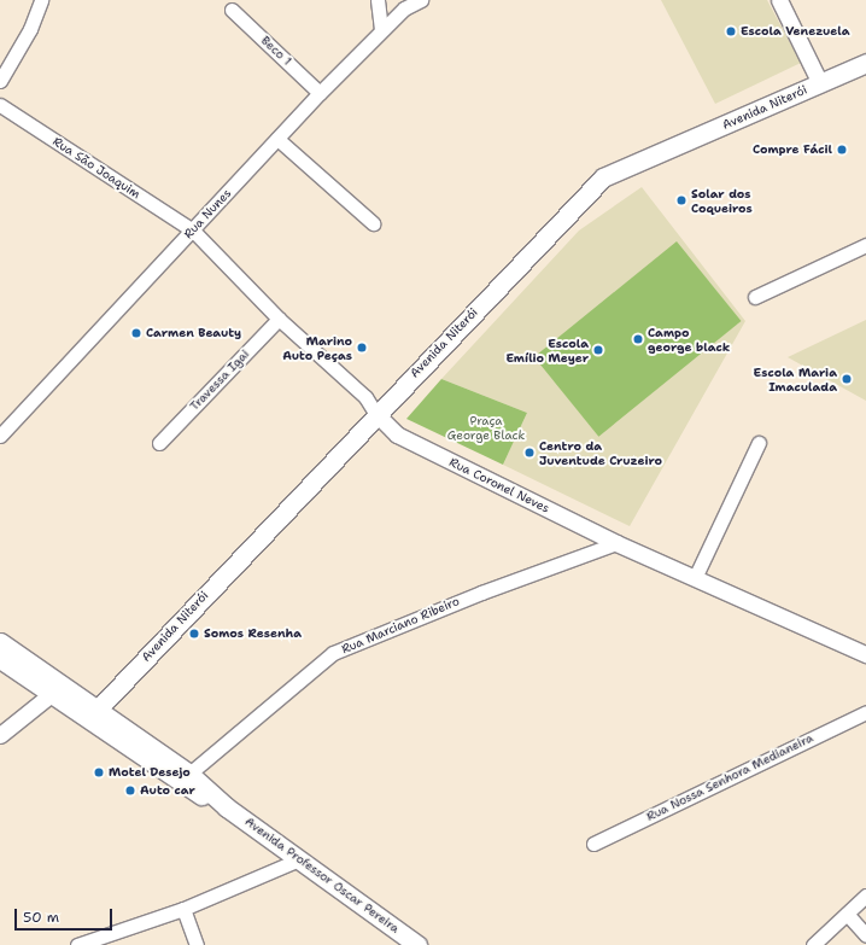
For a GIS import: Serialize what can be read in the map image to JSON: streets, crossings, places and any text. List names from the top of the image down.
{
  "streets": {
    "main road": ["Avenida Niterói", "Avenida Professor Oscar Pereira"],
    "street": [
      "Beco 1",
      "Rua São Joaquim",
      "Rua Nunes",
      "Travessa Igai",
      "Rua Coronel Neves",
      "Rua Marciano Ribeiro",
      "Rua Nossa Senhora Medianeira"
    ]
  },
  "crossings": [
    ["Beco 1", "Rua Nunes"],
    ["Avenida Niterói", "Rua Coronel Neves"],
    ["Avenida Niterói", "Avenida Professor Oscar Pereira"],
    ["Rua São Joaquim", "Rua Nunes"],
    ["Rua São Joaquim", "Rua Coronel Neves"],
    ["Rua Nunes", "Rua Coronel Neves"],
    ["Travessa Igai", "Rua Coronel Neves"],
    ["Rua Coronel Neves", "Rua Marciano Ribeiro"],
    ["Rua Marciano Ribeiro", "Avenida Professor Oscar Pereira"]
  ],
  "parks": ["Praça George Black"],
  "places": [
    "Escola Venezuela",
    "Compre Fácil",
    "Solar dos Coqueiros",
    "Carmen Beauty",
    "Campo george black",
    "Marino Auto Peças",
    "Escola Emílio Meyer",
    "Escola Maria Imaculada",
    "Centro da Juventude Cruzeiro",
    "Somos Resenha",
    "Motel Desejo",
    "Auto car"
  ],
  "scale_bar": "50 m"
}
